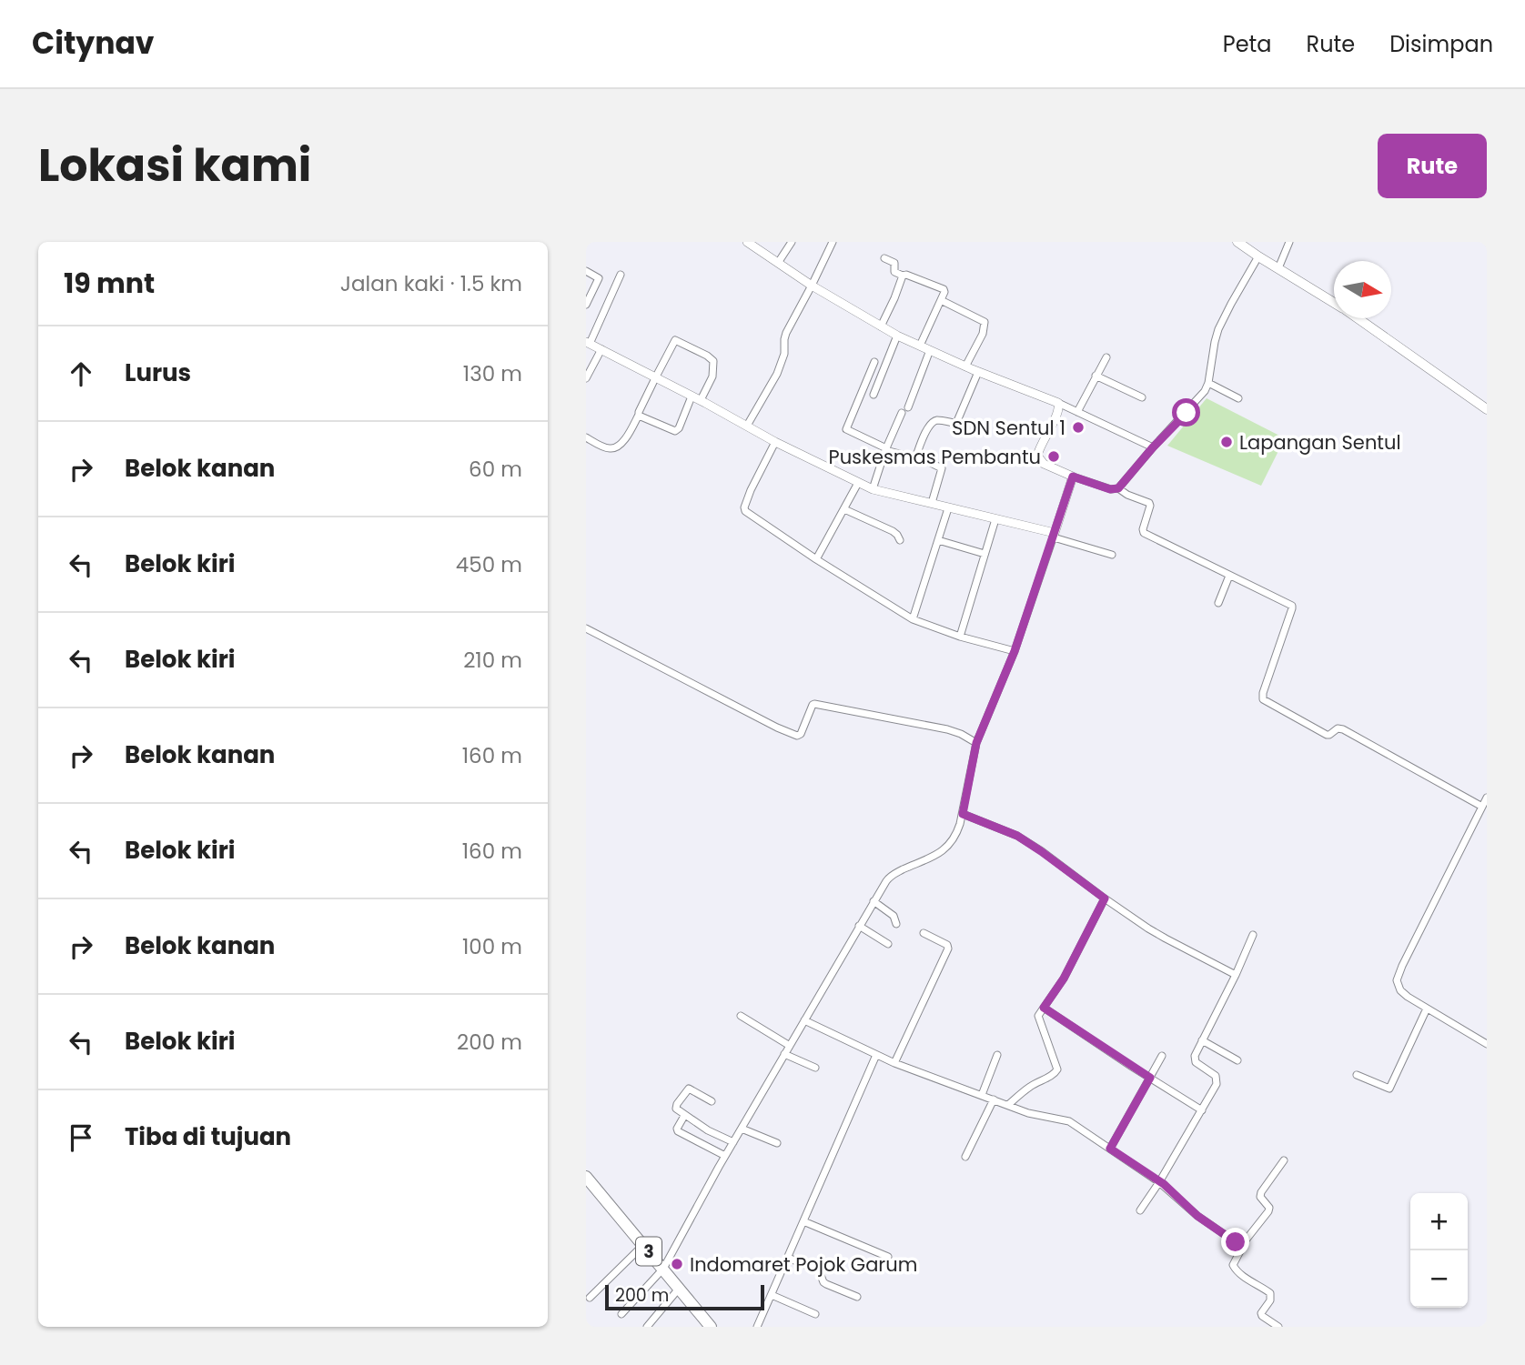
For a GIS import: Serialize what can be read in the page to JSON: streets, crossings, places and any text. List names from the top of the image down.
{
  "streets": {
    "highway": ["3"]
  },
  "places": [
    "SDN Sentul 1",
    "Lapangan Sentul",
    "Puskesmas Pembantu",
    "Indomaret Pojok Garum"
  ],
  "scale_bar": "200 m",
  "north": "right",
  "page": {
    "header": "Citynav",
    "nav": ["Peta", "Rute", "Disimpan"],
    "title": "Lokasi kami",
    "buttons": "Rute",
    "heading": ["19 mnt", "Jalan kaki · 1.5 km"],
    "list": [
      ["Lurus", "130 m"],
      ["Belok kanan", "60 m"],
      ["Belok kiri", "450 m"],
      ["Belok kiri", "210 m"],
      ["Belok kanan", "160 m"],
      ["Belok kiri", "160 m"],
      ["Belok kanan", "100 m"],
      ["Belok kiri", "200 m"],
      "Tiba di tujuan"
    ],
    "map_buttons": ["+", "−"],
    "scale": "200 m"
  }
}
